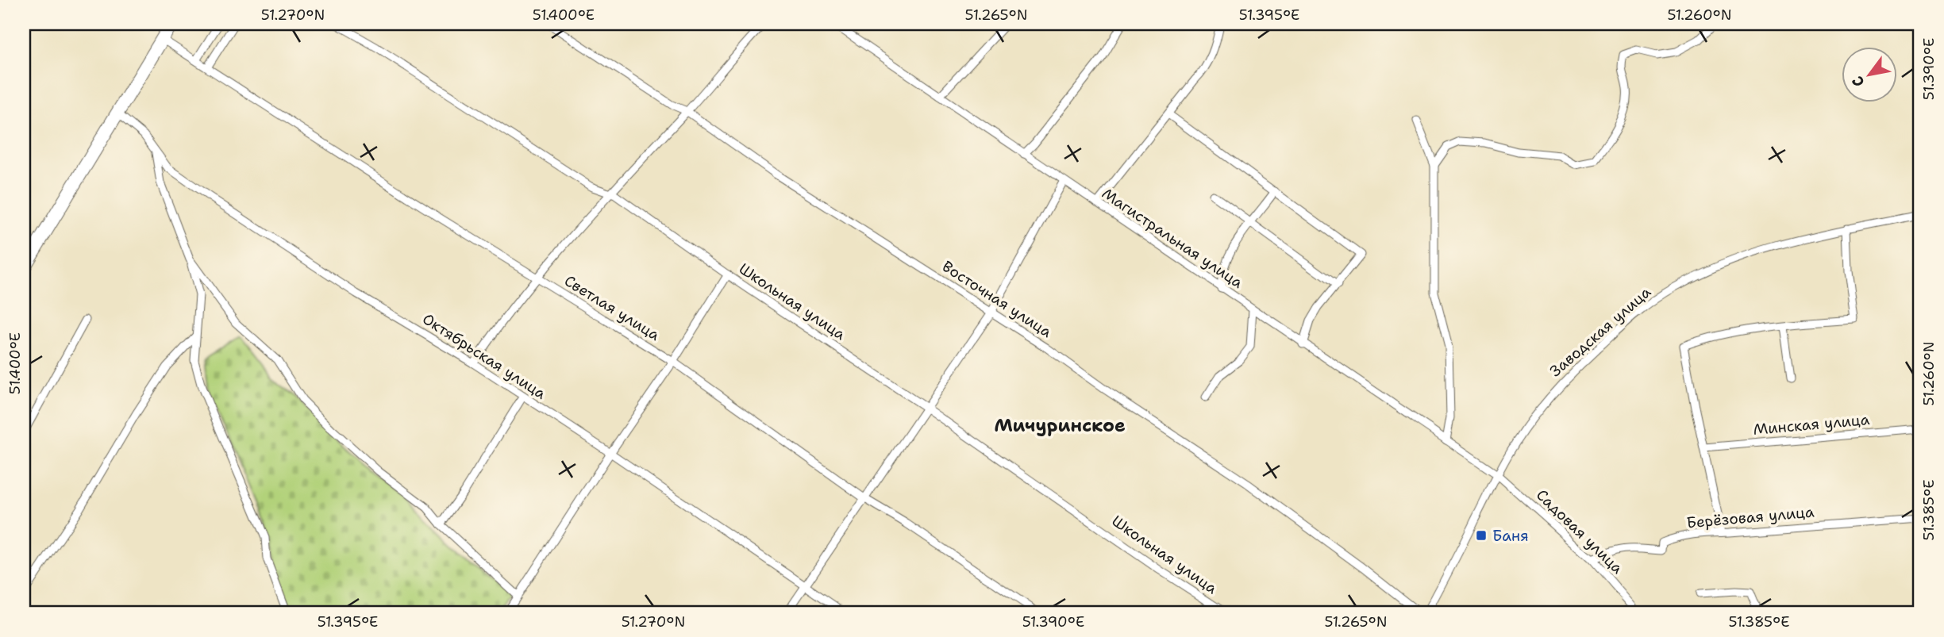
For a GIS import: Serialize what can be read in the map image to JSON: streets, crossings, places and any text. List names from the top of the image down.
{
  "streets": {
    "street": [
      "Магистральная улица",
      "Восточная улица",
      "Школьная улица",
      "Светлая улица",
      "Заводская улица",
      "Октябрьская улица",
      "Минская улица",
      "Берёзовая улица",
      "Садовая улица"
    ]
  },
  "crossings": [
    ["Магистральная улица", "Заводская улица"],
    ["Магистральная улица", "Садовая улица"],
    ["Заводская улица", "Садовая улица"],
    ["Берёзовая улица", "Садовая улица"]
  ],
  "districts": ["Мичуринское"],
  "places": {
    "transit": ["Баня"]
  },
  "north": "bottom left",
  "coordinates": [
    "51.270°N",
    "51.400°E",
    "51.265°N",
    "51.395°E",
    "51.260°N",
    "51.390°E",
    "51.385°E"
  ]
}
